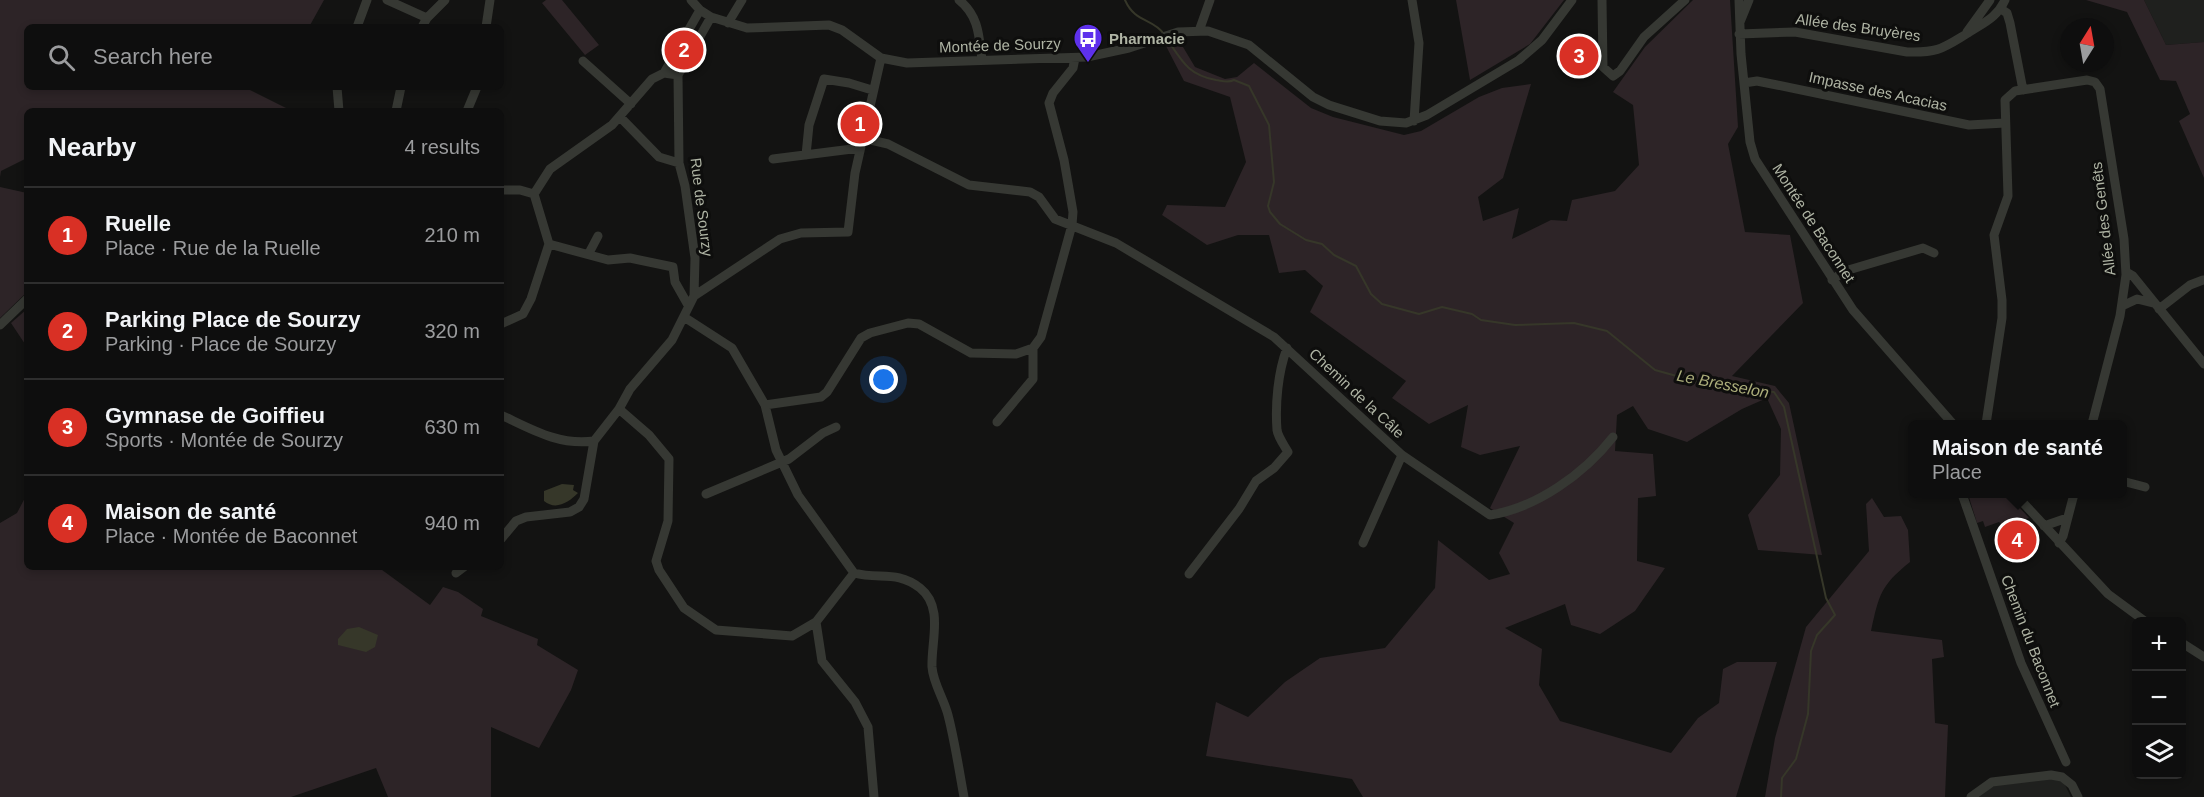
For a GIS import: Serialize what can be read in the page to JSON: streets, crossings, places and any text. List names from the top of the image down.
{
  "streets": {
    "street": [
      "Allée des Bruyères",
      "Montée de Sourzy",
      "Impasse des Acacias",
      "Rue de Sourzy",
      "Allée des Genêts",
      "Montée de Baconnet",
      "Chemin de la Câle",
      "Chemin du Baconnet"
    ]
  },
  "crossings": [
    ["Allée des Bruyères", "Allée des Genêts"],
    ["Allée des Bruyères", "Montée de Baconnet"],
    ["Impasse des Acacias", "Montée de Baconnet"]
  ],
  "water": ["Le Bresselon"],
  "places": {
    "bus stop": ["Pharmacie"]
  },
  "north": "top",
  "page": {
    "search": "Search here",
    "pins": [
      "2",
      "3",
      "1",
      "4"
    ],
    "heading": ["Nearby", "4 results"],
    "list": [
      {
        "mark": "1",
        "name": "Ruelle",
        "note": "Place · Rue de la Ruelle",
        "value": "210 m"
      },
      {
        "mark": "2",
        "name": "Parking Place de Sourzy",
        "note": "Parking · Place de Sourzy",
        "value": "320 m"
      },
      {
        "mark": "3",
        "name": "Gymnase de Goiffieu",
        "note": "Sports · Montée de Sourzy",
        "value": "630 m"
      },
      {
        "mark": "4",
        "name": "Maison de santé",
        "note": "Place · Montée de Baconnet",
        "value": "940 m"
      }
    ],
    "popup": ["Maison de santé", "Place"],
    "map_buttons": ["+", "−"]
  }
}
